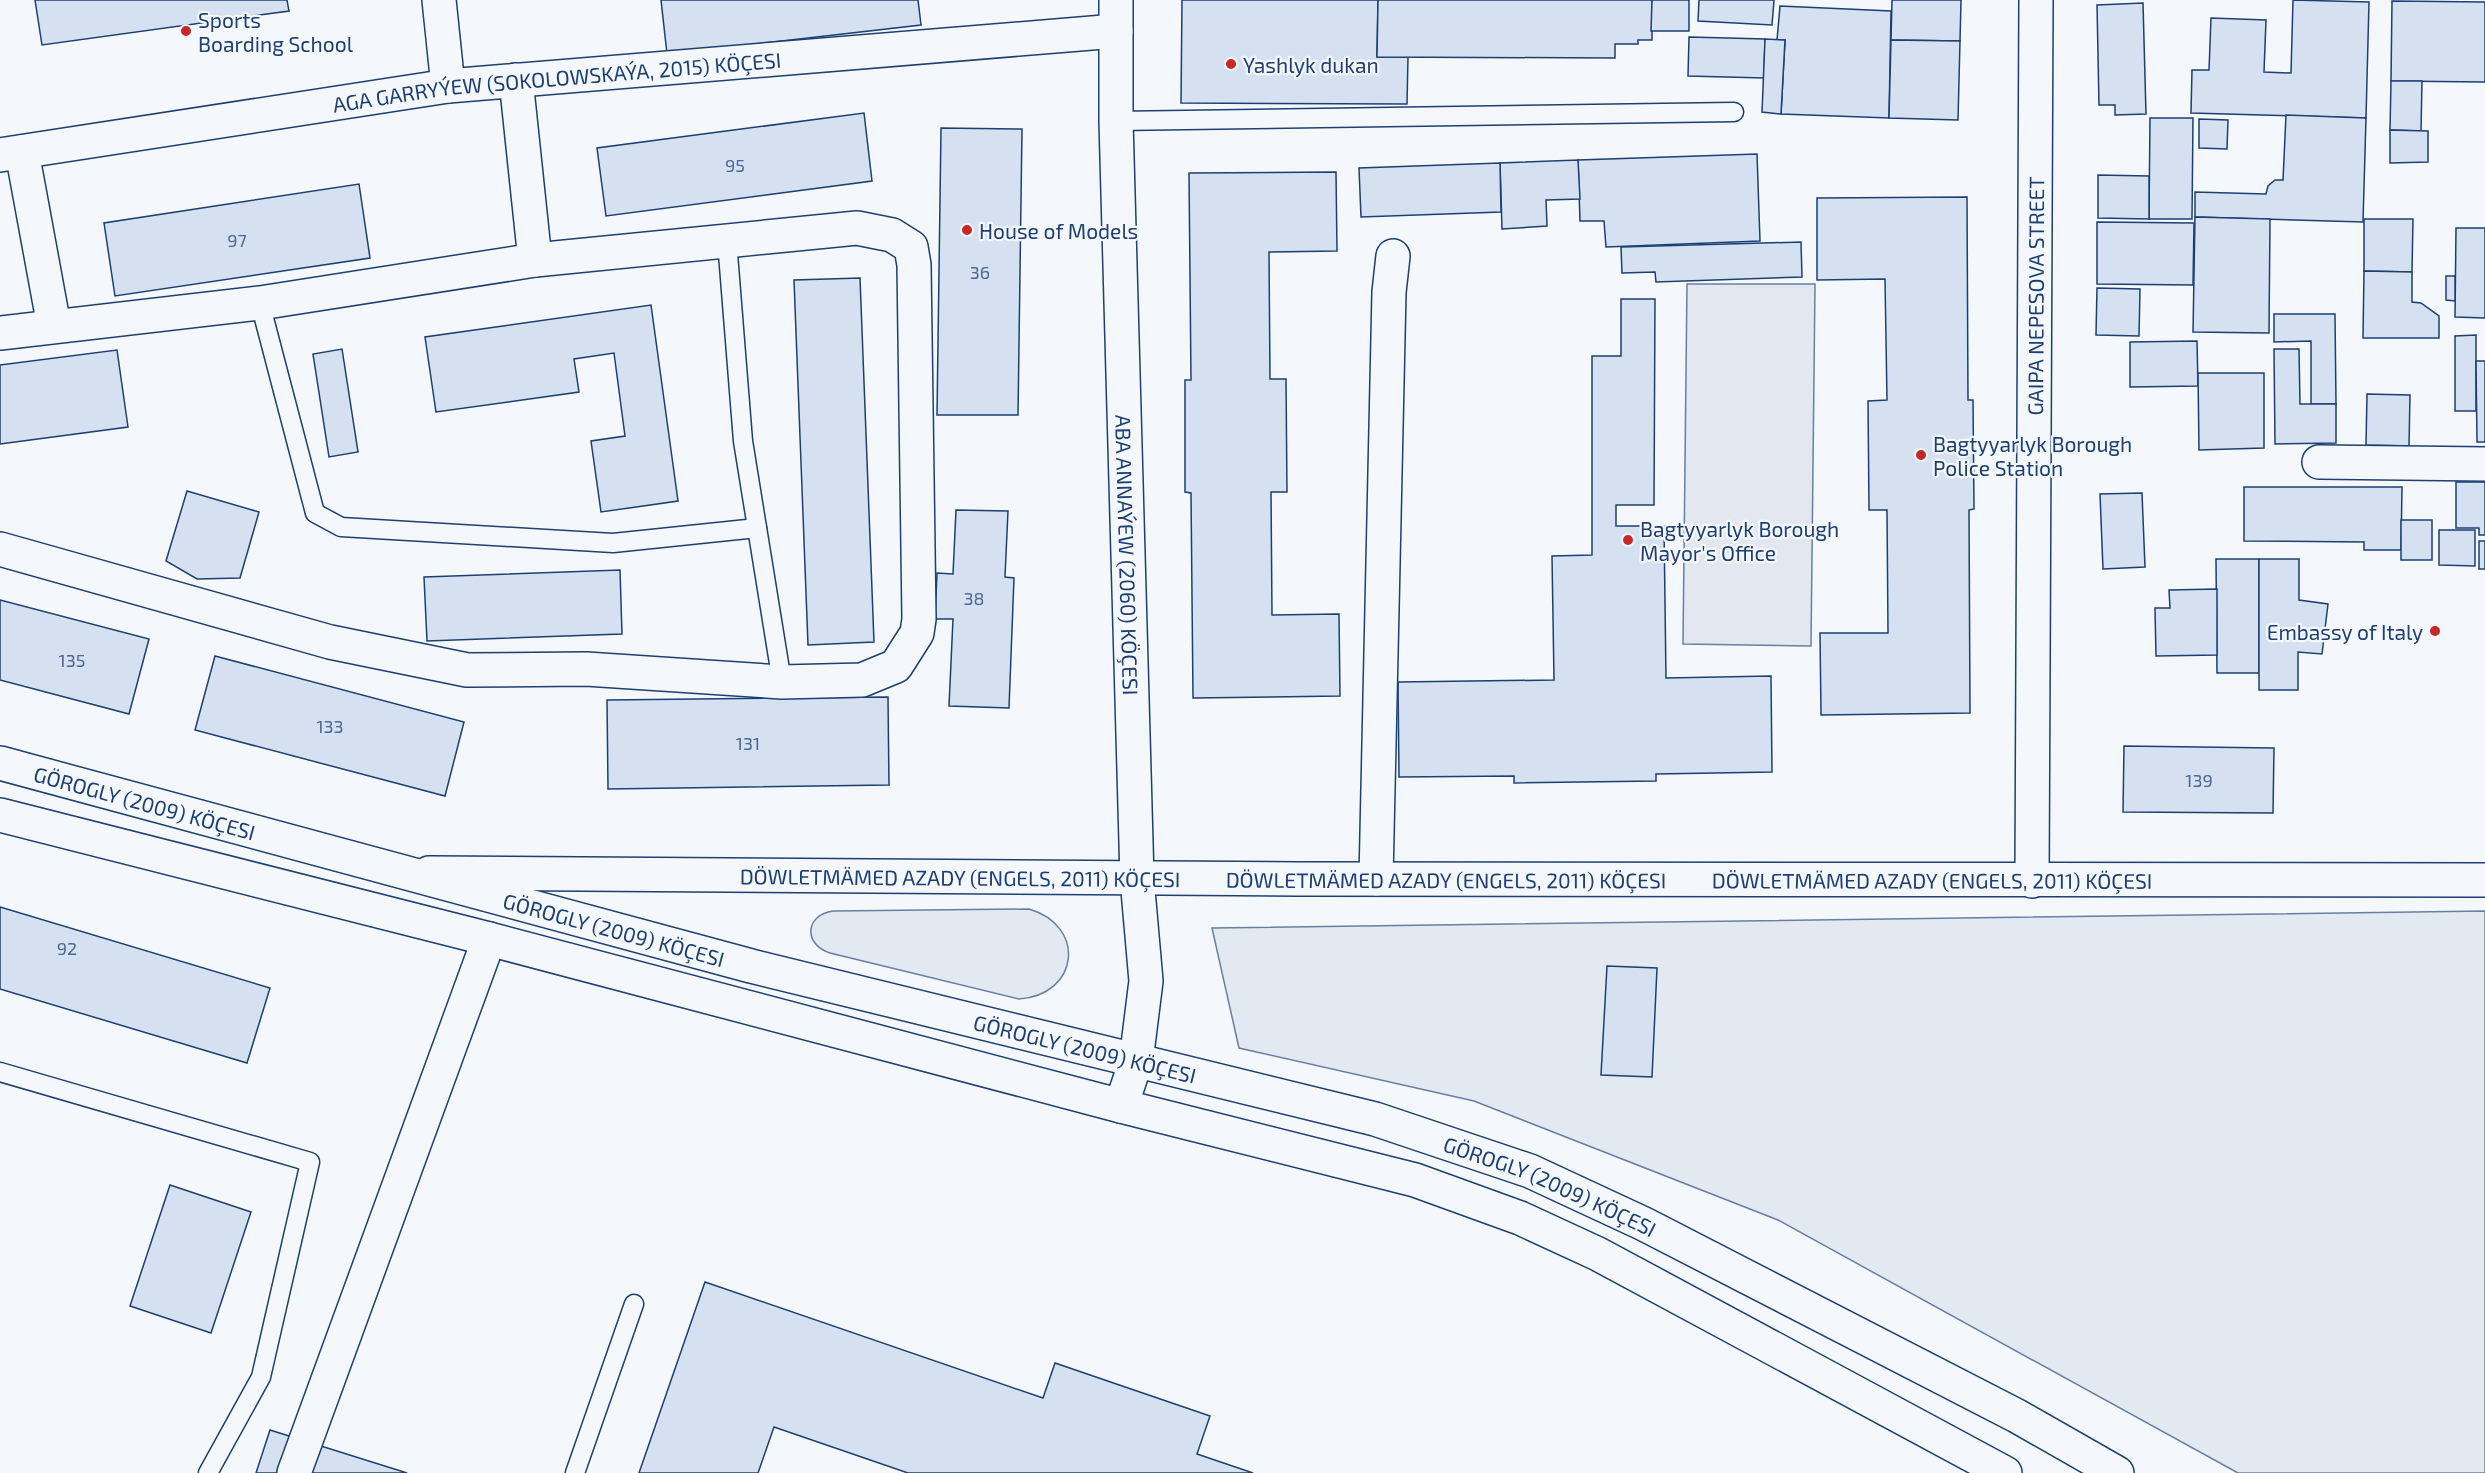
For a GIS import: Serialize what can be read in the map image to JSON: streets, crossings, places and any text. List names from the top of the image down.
{
  "streets": {
    "street": [
      "AGA GARRYÝEW (SOKOLOWSKAÝA, 2015) KÖÇESI",
      "GAIPA NEPESOVA STREET",
      "ABA ANNAÝEW (2060) KÖÇESI",
      "GÖROGLY (2009) KÖÇESI",
      "DÖWLETMÄMED AZADY (ENGELS, 2011) KÖÇESI"
    ]
  },
  "crossings": [
    ["AGA GARRYÝEW (SOKOLOWSKAÝA, 2015) KÖÇESI", "ABA ANNAÝEW (2060) KÖÇESI"],
    ["GAIPA NEPESOVA STREET", "DÖWLETMÄMED AZADY (ENGELS, 2011) KÖÇESI"],
    ["ABA ANNAÝEW (2060) KÖÇESI", "GÖROGLY (2009) KÖÇESI"],
    ["ABA ANNAÝEW (2060) KÖÇESI", "DÖWLETMÄMED AZADY (ENGELS, 2011) KÖÇESI"],
    ["GÖROGLY (2009) KÖÇESI", "DÖWLETMÄMED AZADY (ENGELS, 2011) KÖÇESI"]
  ],
  "places": [
    "Sports Boarding School",
    "Yashlyk dukan",
    "House of Models",
    "Bagtyyarlyk Borough Police Station",
    "Bagtyyarlyk Borough Mayor's Office",
    "Embassy of Italy"
  ],
  "house_numbers": [
    "95",
    "97",
    "36",
    "38",
    "135",
    "133",
    "131",
    "139",
    "92"
  ]
}
